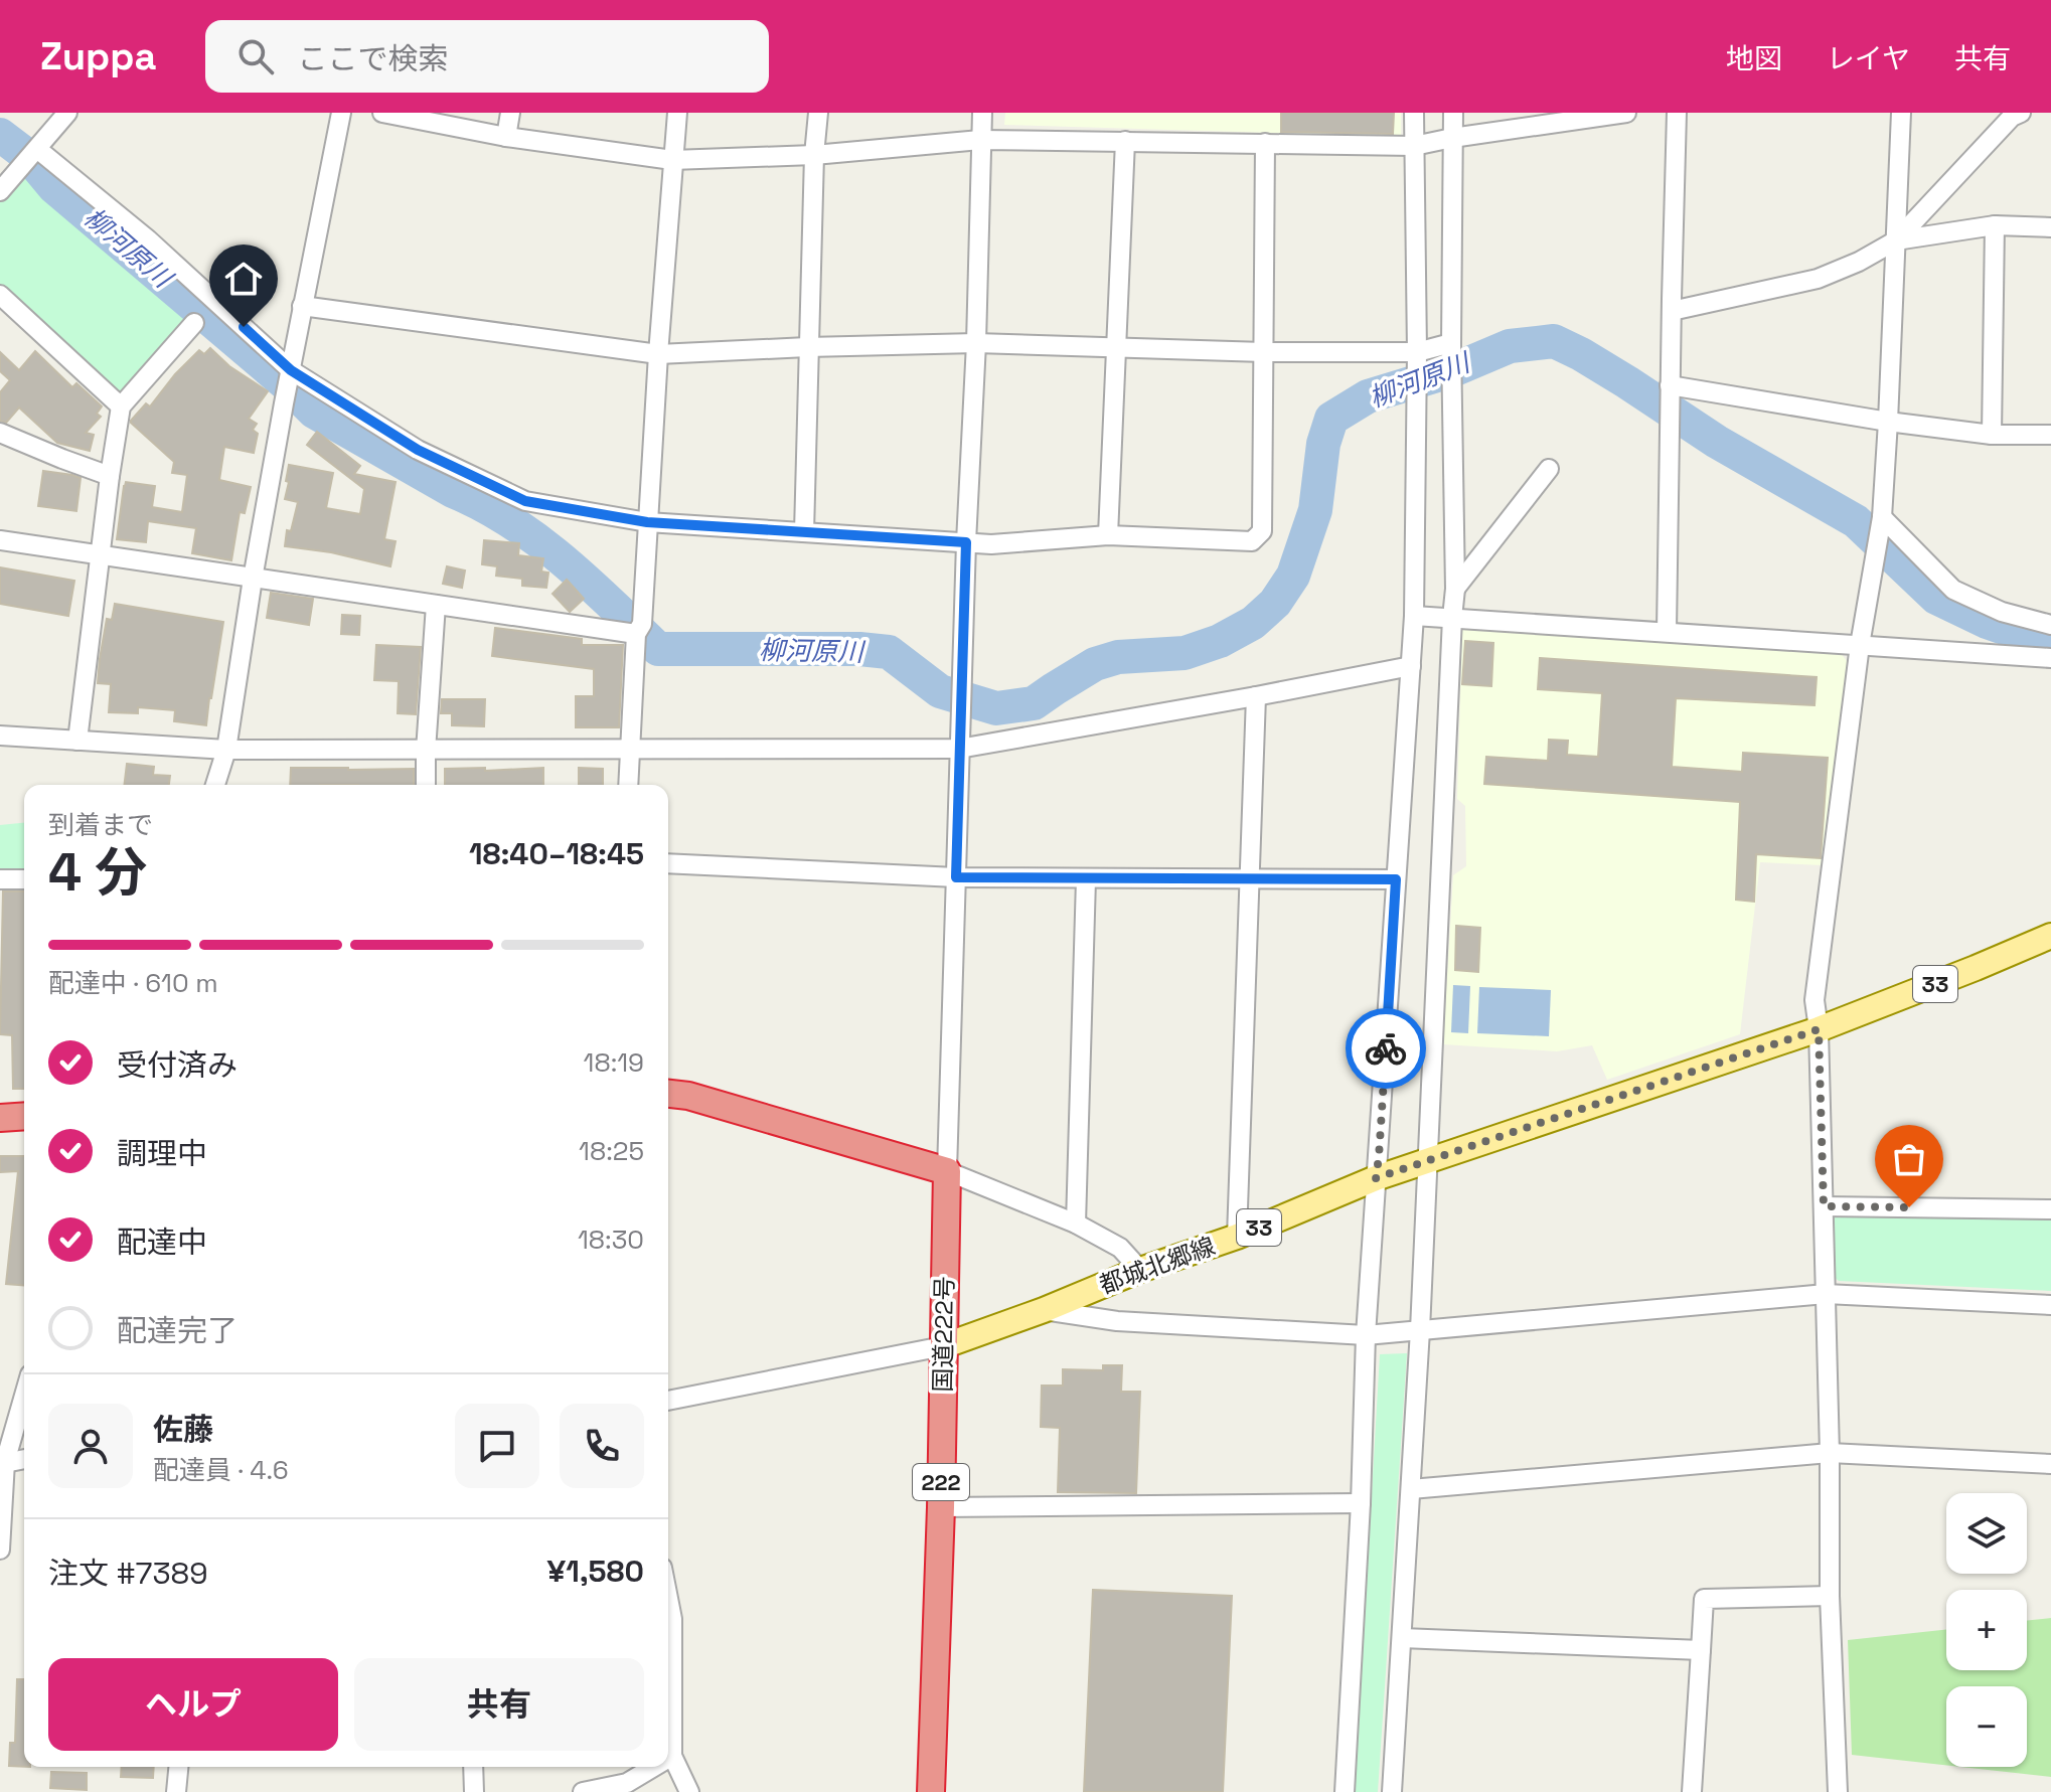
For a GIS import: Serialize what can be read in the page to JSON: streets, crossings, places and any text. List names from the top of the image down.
{
  "streets": {
    "highway": ["国道222号", "222"],
    "main road": ["33", "都城北郷線"]
  },
  "crossings": [
    ["都城北郷線", "国道222号"]
  ],
  "water": ["柳河原川"],
  "page": {
    "header": "Zuppa",
    "search": "ここで検索",
    "nav": ["地図", "レイヤ", "共有"],
    "heading": ["4 分", "到着まで", "18:40–18:45"],
    "panel": [
      "佐藤",
      "配達員 · 4.6",
      "注文 #7389",
      "¥1,580"
    ],
    "bar": "配達中 · 610 m",
    "list": [
      ["受付済み", "18:19"],
      ["調理中", "18:25"],
      ["配達中", "18:30"],
      "配達完了"
    ],
    "map_buttons": ["+", "−"],
    "buttons": ["ヘルプ", "共有"]
  }
}
